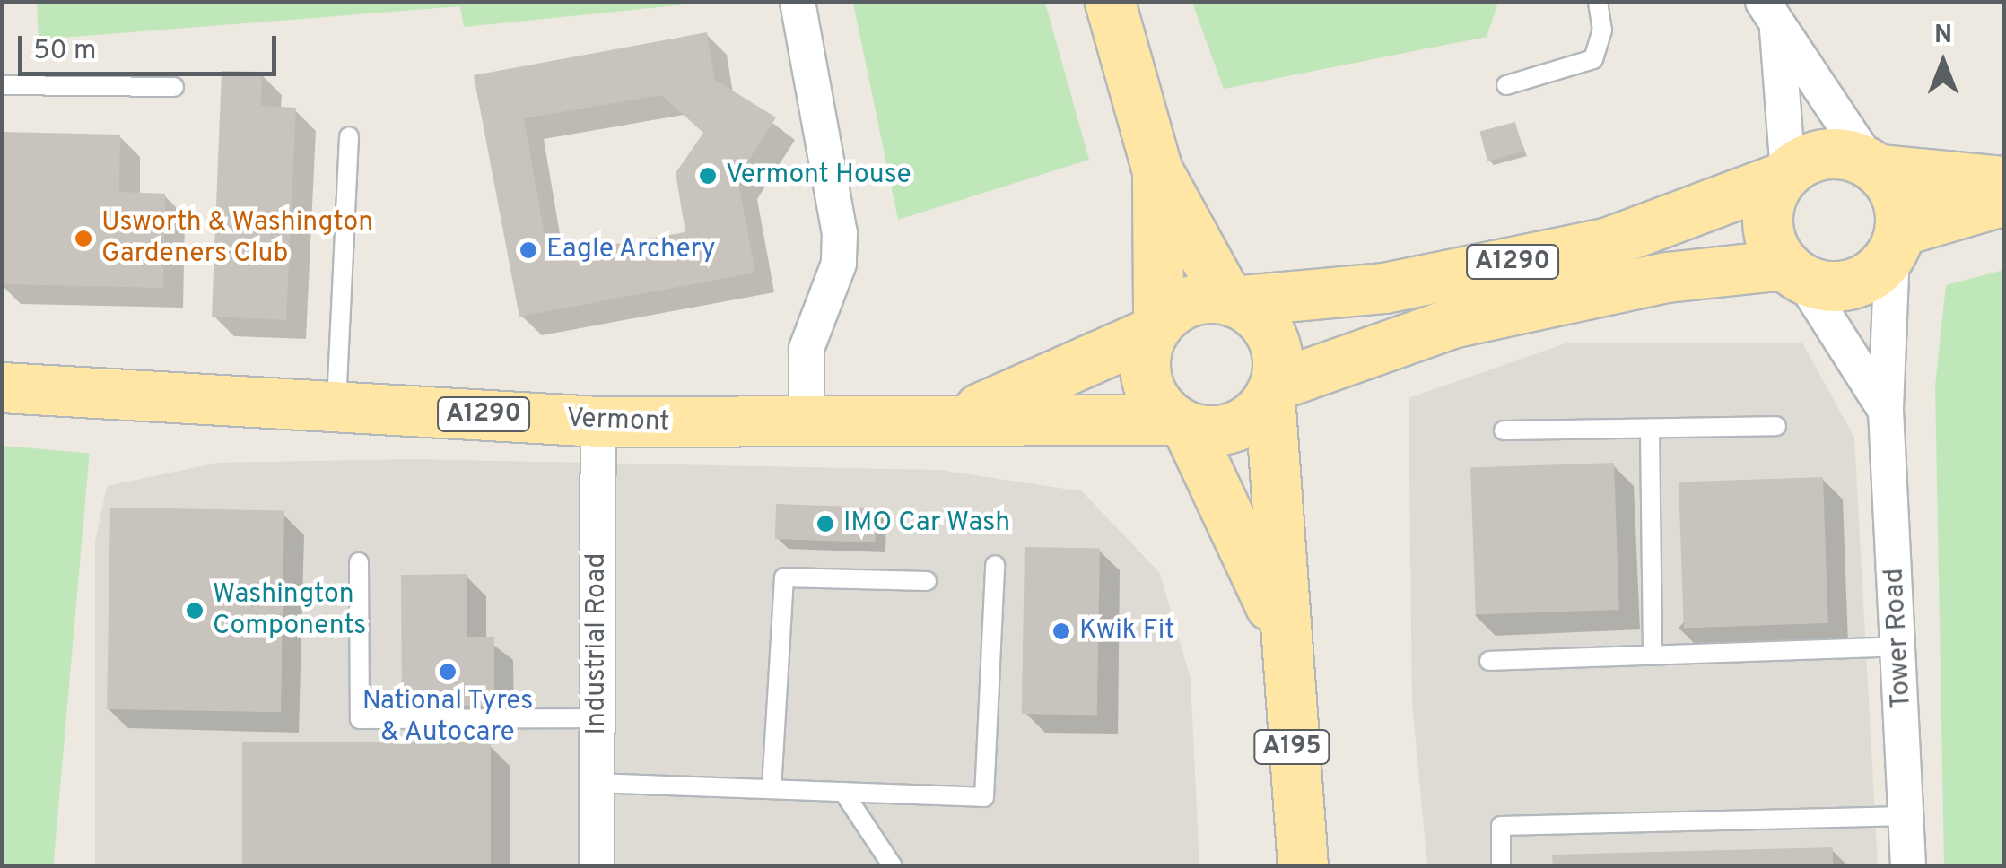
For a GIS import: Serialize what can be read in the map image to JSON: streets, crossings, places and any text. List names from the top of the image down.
{
  "streets": {
    "main road": ["A1290", "Vermont", "A195"],
    "street": ["Tower Road", "Industrial Road"]
  },
  "crossings": [
    ["A1290", "Vermont"],
    ["A1290", "Tower Road"],
    ["A1290", "A195"],
    ["Vermont", "Industrial Road"],
    ["Vermont", "A195"]
  ],
  "places": [
    "Vermont House",
    "Usworth & Washington Gardeners Club",
    "Eagle Archery",
    "IMO Car Wash",
    "Washington Components",
    "Kwik Fit",
    "National Tyres & Autocare"
  ],
  "scale_bar": "50 m",
  "north": "top"
}
